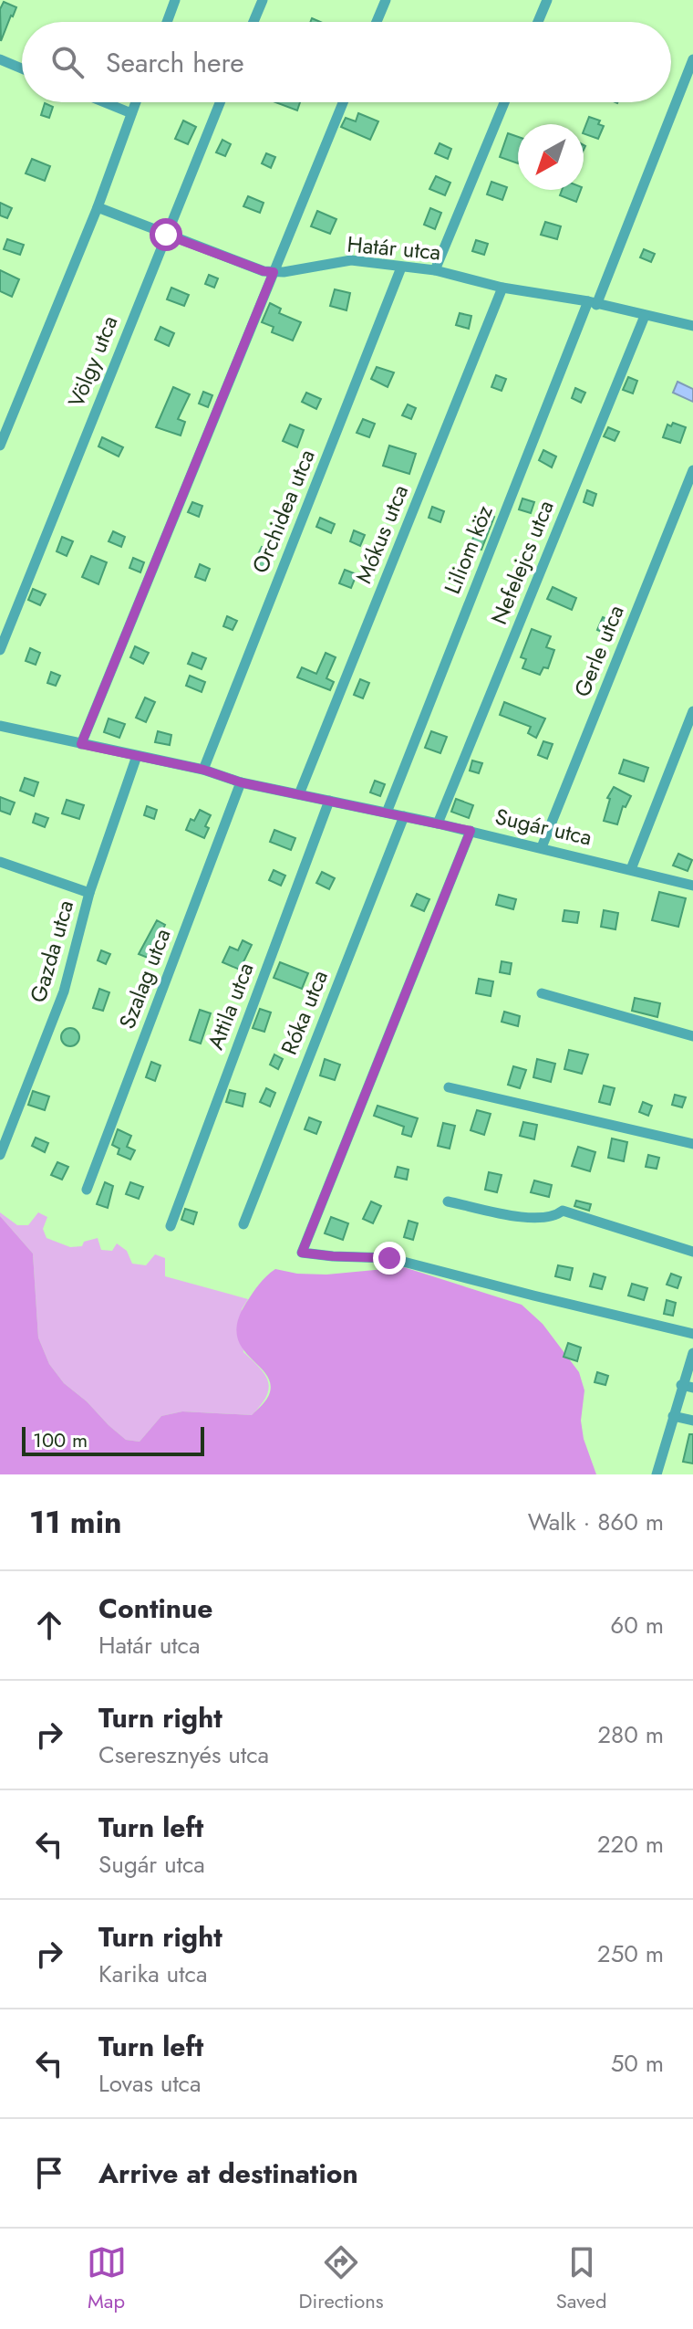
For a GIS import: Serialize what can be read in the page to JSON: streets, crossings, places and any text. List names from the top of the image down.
{
  "streets": {
    "street": [
      "Határ utca",
      "Völgy utca",
      "Orchidea utca",
      "Mókus utca",
      "Liliom köz",
      "Nefelejcs utca",
      "Gerle utca",
      "Sugár utca",
      "Gazda utca",
      "Szalag utca",
      "Attila utca",
      "Róka utca"
    ]
  },
  "crossings": [
    ["Határ utca", "Völgy utca"],
    ["Határ utca", "Orchidea utca"],
    ["Határ utca", "Mókus utca"],
    ["Határ utca", "Liliom köz"],
    ["Határ utca", "Nefelejcs utca"],
    ["Orchidea utca", "Sugár utca"],
    ["Mókus utca", "Sugár utca"],
    ["Liliom köz", "Sugár utca"],
    ["Nefelejcs utca", "Sugár utca"],
    ["Gerle utca", "Sugár utca"],
    ["Sugár utca", "Gazda utca"],
    ["Sugár utca", "Szalag utca"],
    ["Sugár utca", "Attila utca"],
    ["Sugár utca", "Róka utca"]
  ],
  "scale_bar": "100 m",
  "north": "bottom left",
  "page": {
    "search": "Search here",
    "scale": "100 m",
    "heading": ["11 min", "Walk · 860 m"],
    "list": [
      ["Continue", "Határ utca", "60 m"],
      ["Turn right", "Cseresznyés utca", "280 m"],
      ["Turn left", "Sugár utca", "220 m"],
      ["Turn right", "Karika utca", "250 m"],
      ["Turn left", "Lovas utca", "50 m"],
      "Arrive at destination"
    ],
    "nav": ["Map", "Directions", "Saved"]
  }
}
